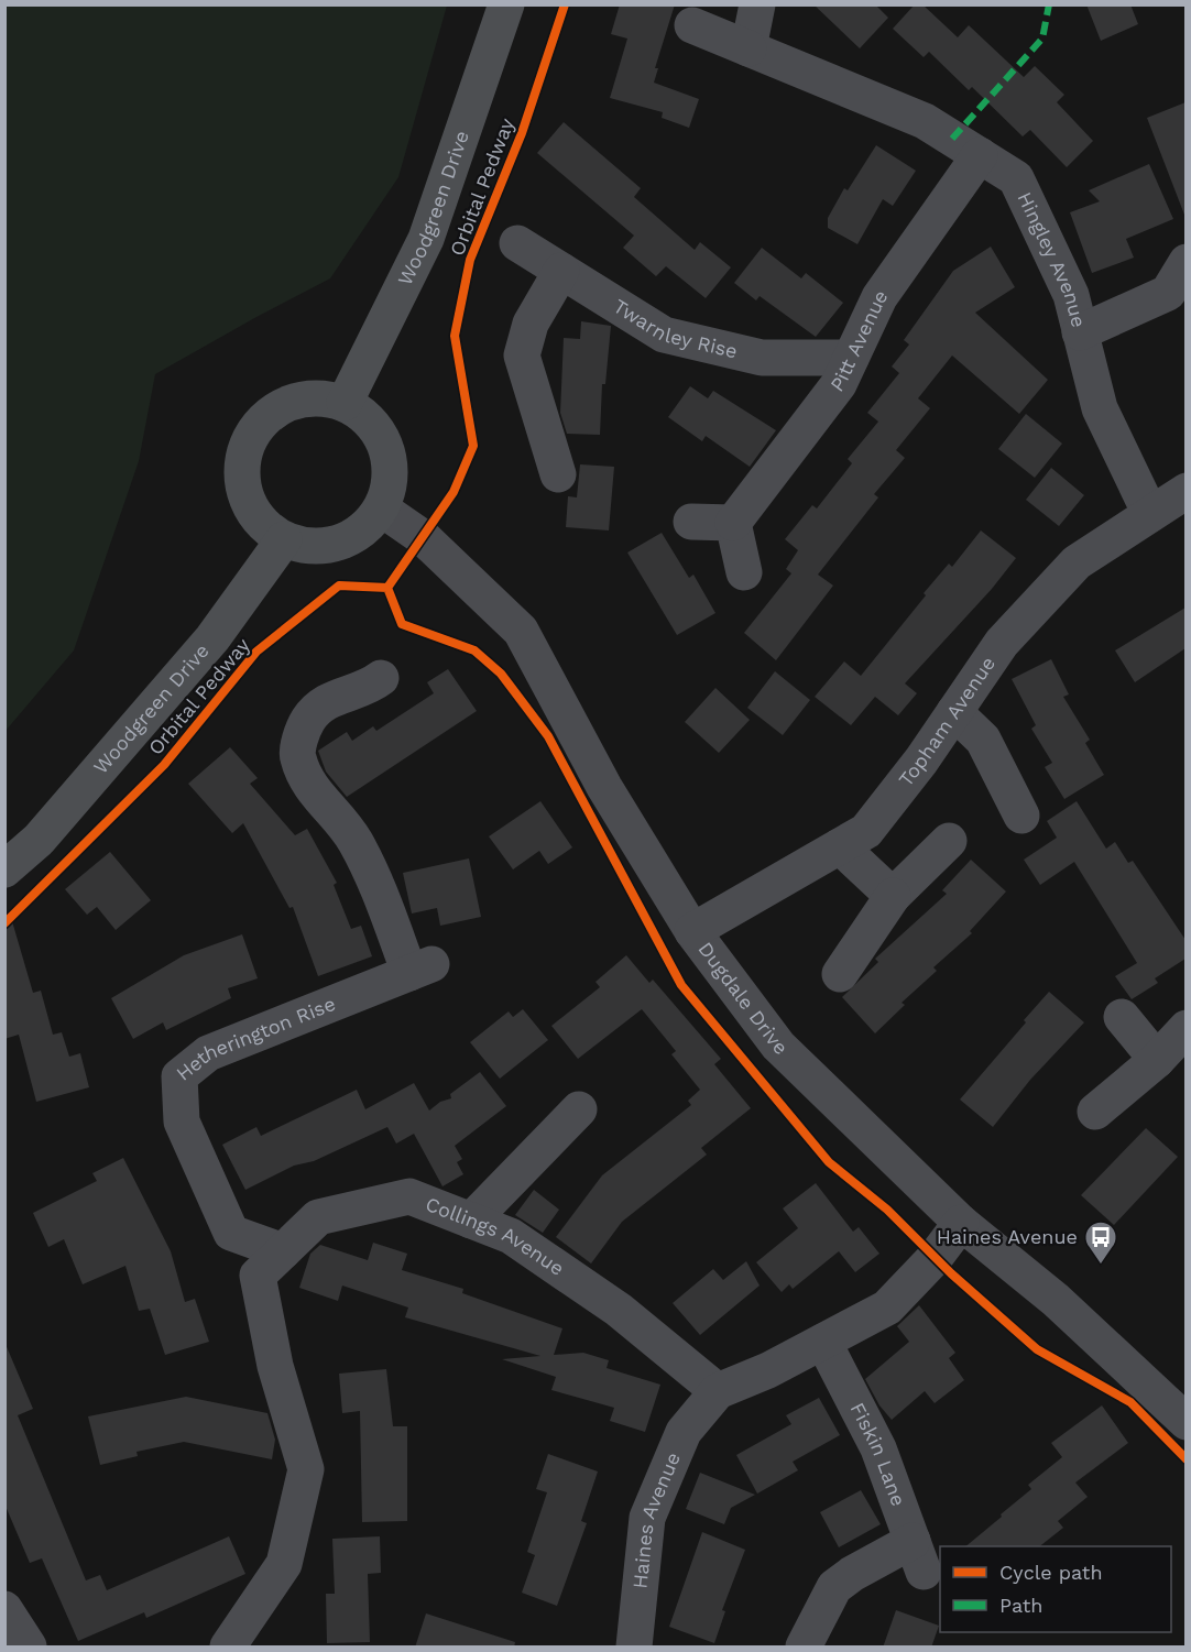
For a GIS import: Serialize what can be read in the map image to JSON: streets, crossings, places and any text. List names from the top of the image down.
{
  "streets": {
    "main road": ["Woodgreen Drive"],
    "street": [
      "Hingley Avenue",
      "Twarnley Rise",
      "Pitt Avenue",
      "Topham Avenue",
      "Dugdale Drive",
      "Hetherington Rise",
      "Collings Avenue",
      "Fiskin Lane",
      "Haines Avenue"
    ],
    "cycle path": ["Orbital Pedway"]
  },
  "crossings": [
    ["Woodgreen Drive", "Dugdale Drive"],
    ["Hingley Avenue", "Pitt Avenue"],
    ["Hingley Avenue", "Topham Avenue"],
    ["Twarnley Rise", "Pitt Avenue"],
    ["Topham Avenue", "Dugdale Drive"],
    ["Dugdale Drive", "Haines Avenue"],
    ["Hetherington Rise", "Collings Avenue"],
    ["Collings Avenue", "Haines Avenue"],
    ["Fiskin Lane", "Haines Avenue"]
  ],
  "places": {
    "bus stop": ["Haines Avenue"]
  },
  "legend": ["Cycle path", "Path"]
}
